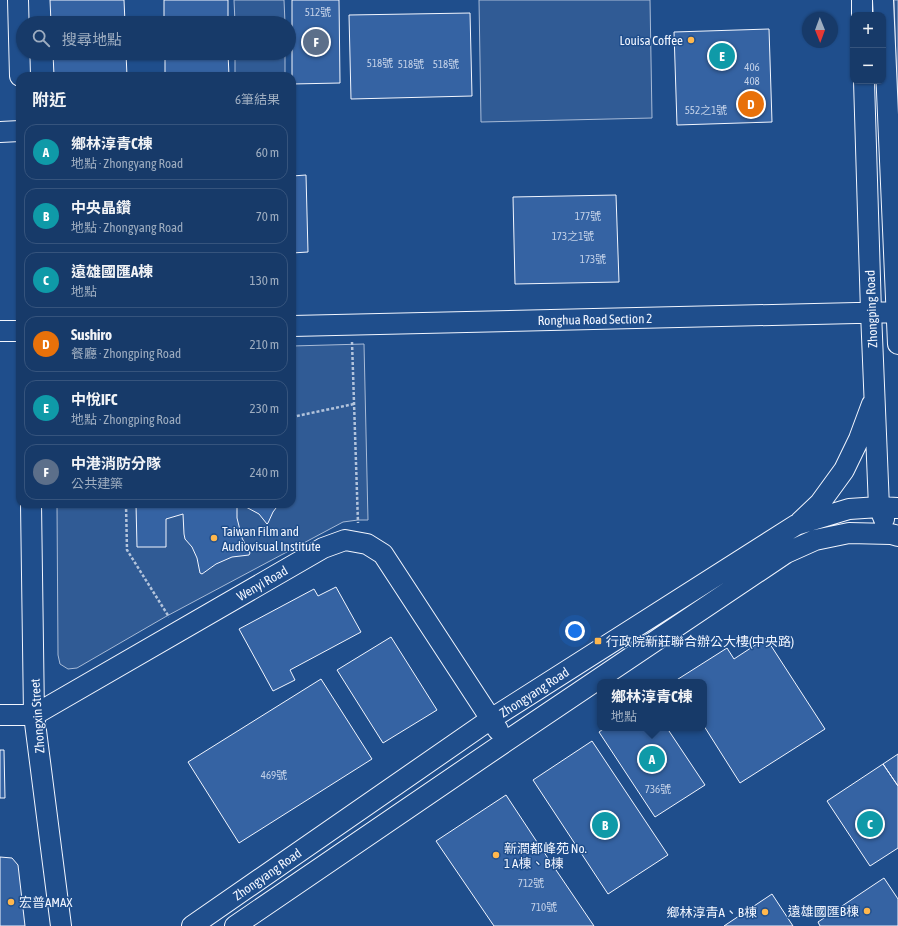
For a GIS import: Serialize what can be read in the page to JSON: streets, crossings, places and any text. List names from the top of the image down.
{
  "streets": {
    "street": [
      "Zhongping Road",
      "Ronghua Road Section 2",
      "Wenyi Road",
      "Zhongyang Road",
      "Zhongxin Street"
    ]
  },
  "crossings": [
    ["Zhongping Road", "Ronghua Road Section 2"],
    ["Zhongping Road", "Zhongyang Road"],
    ["Wenyi Road", "Zhongyang Road"],
    ["Wenyi Road", "Zhongxin Street"]
  ],
  "places": {
    "other": [
      "Louisa Coffee",
      "Taiwan Film and Audiovisual Institute",
      "新潤都峰苑 No. 1 A棟、B棟",
      "宏普AMAX",
      "遠雄國匯B棟",
      "鄉林淳青A、B棟"
    ],
    "transit": ["行政院新莊聯合辦公大樓(中央路)"]
  },
  "house_numbers": [
    "512號",
    "518號",
    "518號",
    "518號",
    "406",
    "408",
    "552之1號",
    "177號",
    "173之1號",
    "173號",
    "469號",
    "736號",
    "712號",
    "710號"
  ],
  "north": "bottom",
  "page": {
    "map_buttons": ["+", "−"],
    "search": "搜尋地點",
    "pins": [
      "F",
      "E",
      "D",
      "A",
      "C",
      "B"
    ],
    "heading": ["附近", "6筆結果"],
    "list": [
      {
        "mark": "A",
        "name": "鄉林淳青C棟",
        "note": "地點 · Zhongyang Road",
        "value": "60 m"
      },
      {
        "mark": "B",
        "name": "中央晶鑽",
        "note": "地點 · Zhongyang Road",
        "value": "70 m"
      },
      {
        "mark": "C",
        "name": "遠雄國匯A棟",
        "note": "地點",
        "value": "130 m"
      },
      {
        "mark": "D",
        "name": "Sushiro",
        "note": "餐廳 · Zhongping Road",
        "value": "210 m"
      },
      {
        "mark": "E",
        "name": "中悅IFC",
        "note": "地點 · Zhongping Road",
        "value": "230 m"
      },
      {
        "mark": "F",
        "name": "中港消防分隊",
        "note": "公共建築",
        "value": "240 m"
      }
    ],
    "popup": ["鄉林淳青C棟", "地點"]
  }
}
